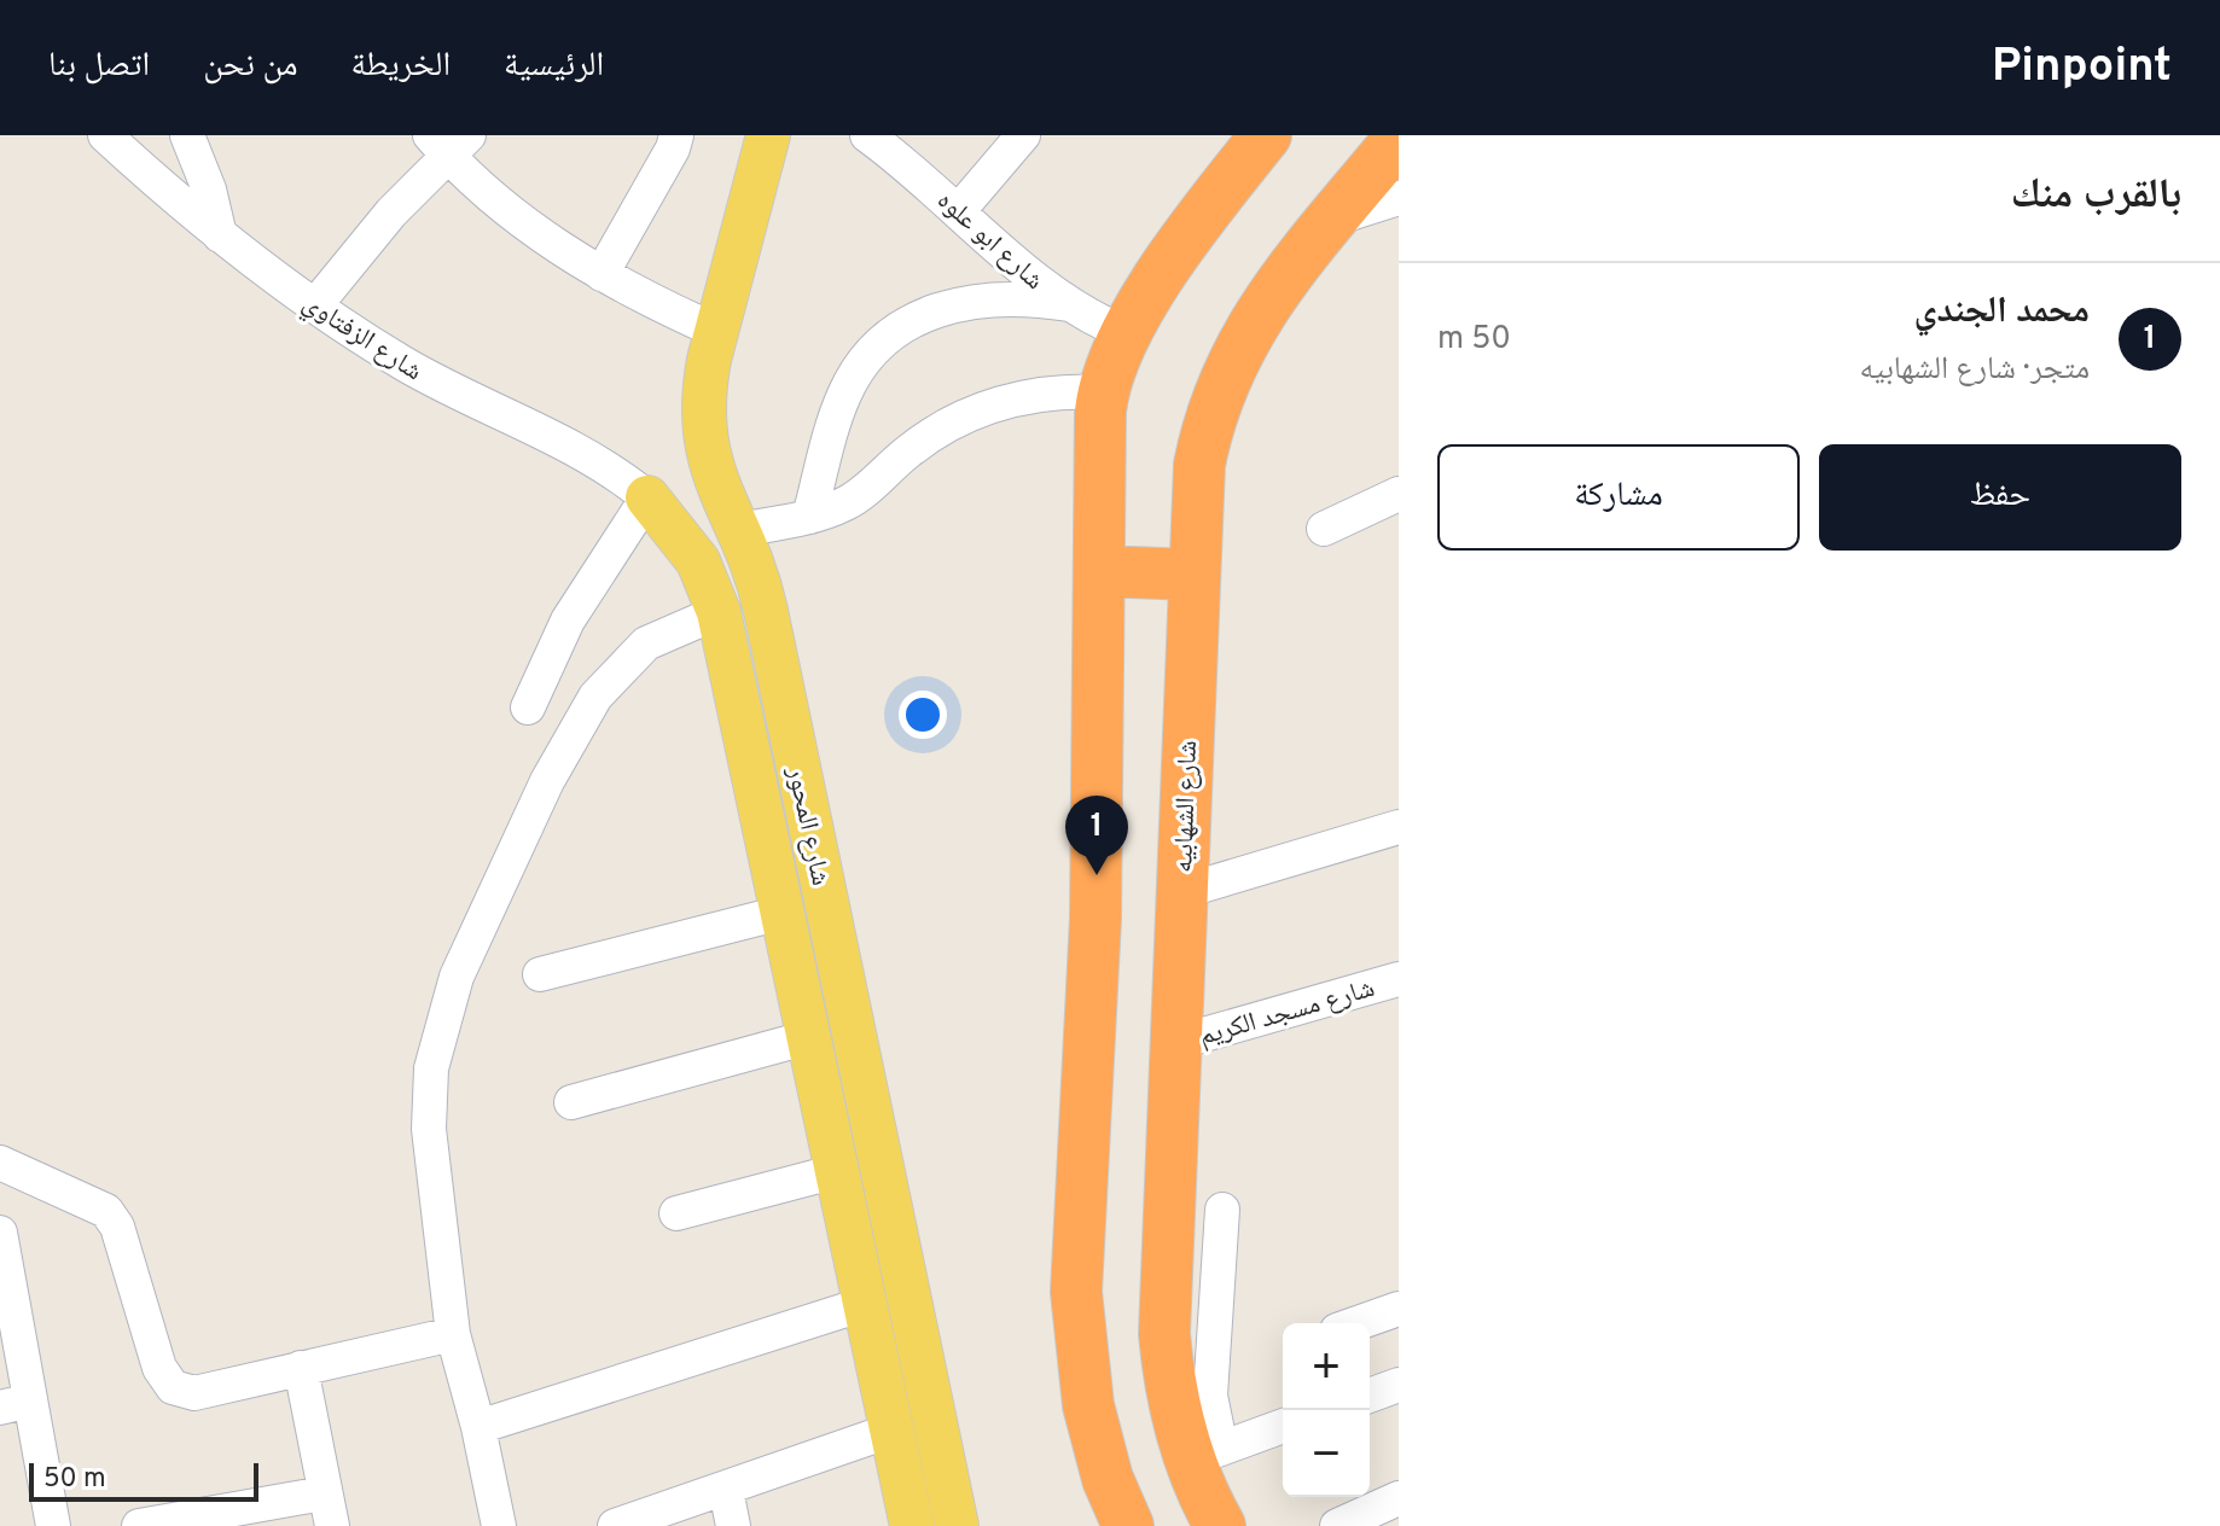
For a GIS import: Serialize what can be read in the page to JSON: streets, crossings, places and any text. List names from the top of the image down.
{
  "streets": {
    "highway": ["شارع الشهابيه"],
    "main road": ["شارع المحور"],
    "street": ["شارع ابو علوه", "شارع الزفتاوي", "شارع مسجد الكريم"]
  },
  "crossings": [
    ["شارع الزفتاوي", "شارع المحور"],
    ["شارع الشهابيه", "شارع مسجد الكريم"]
  ],
  "scale_bar": "50 m",
  "page": {
    "header": "Pinpoint",
    "nav": [
      "الرئيسية",
      "الخريطة",
      "من نحن",
      "اتصل بنا"
    ],
    "heading": "بالقرب منك",
    "list": [
      {
        "mark": "1",
        "name": "محمد الجندي",
        "note": "متجر · شارع الشهابيه",
        "value": "50 m"
      }
    ],
    "buttons": ["حفظ", "مشاركة"],
    "pins": "1",
    "map_buttons": ["+", "−"],
    "scale": "50 m"
  }
}
